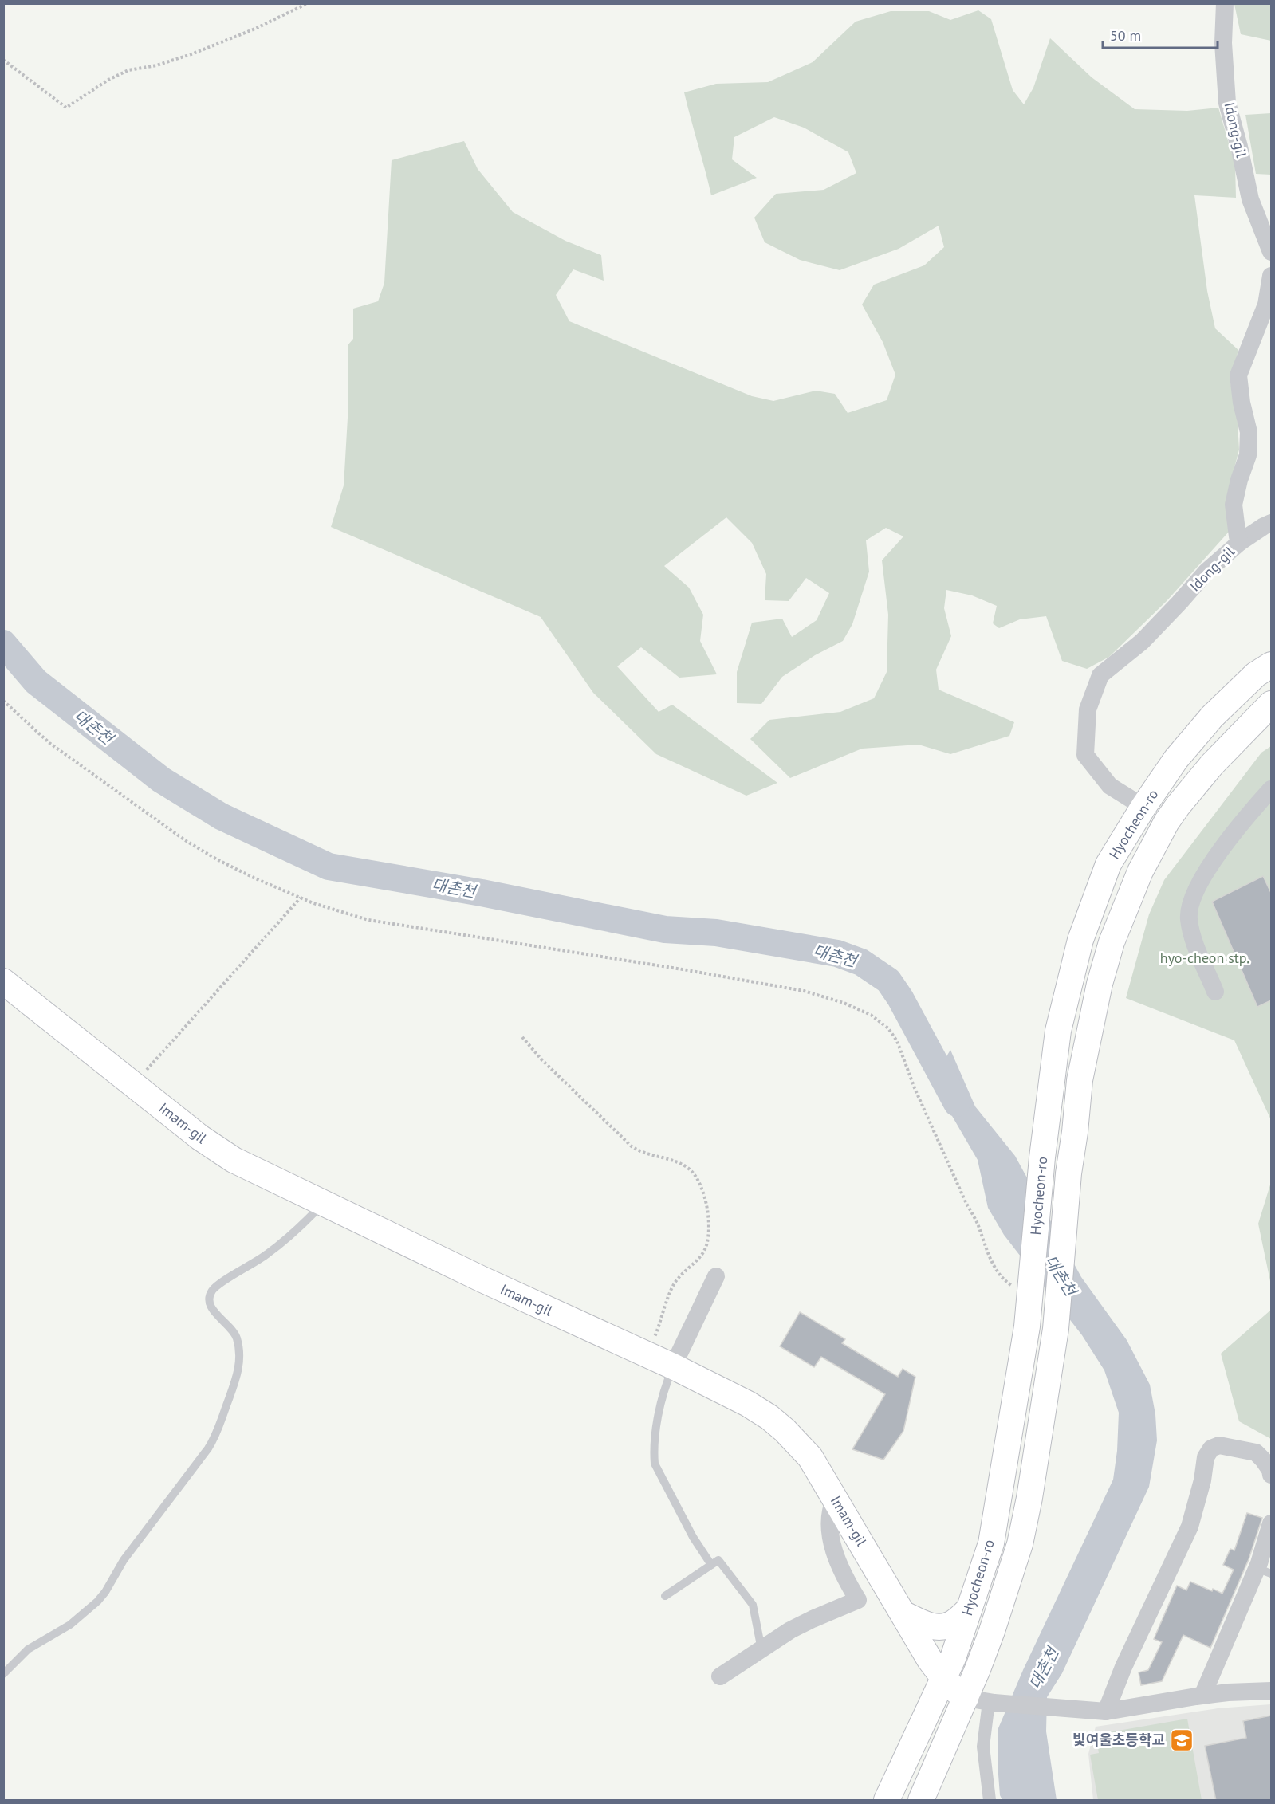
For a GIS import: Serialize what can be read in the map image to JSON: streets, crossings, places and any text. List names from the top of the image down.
{
  "streets": {
    "main road": ["Hyocheon-ro", "Imam-gil"],
    "street": ["Idong-gil"]
  },
  "crossings": [
    ["Idong-gil", "Hyocheon-ro"],
    ["Hyocheon-ro", "Imam-gil"]
  ],
  "water": ["대촌천"],
  "parks": ["hyo-cheon stp."],
  "places": {
    "school or university": ["빛여울초등학교"]
  },
  "scale_bar": "50 m"
}
